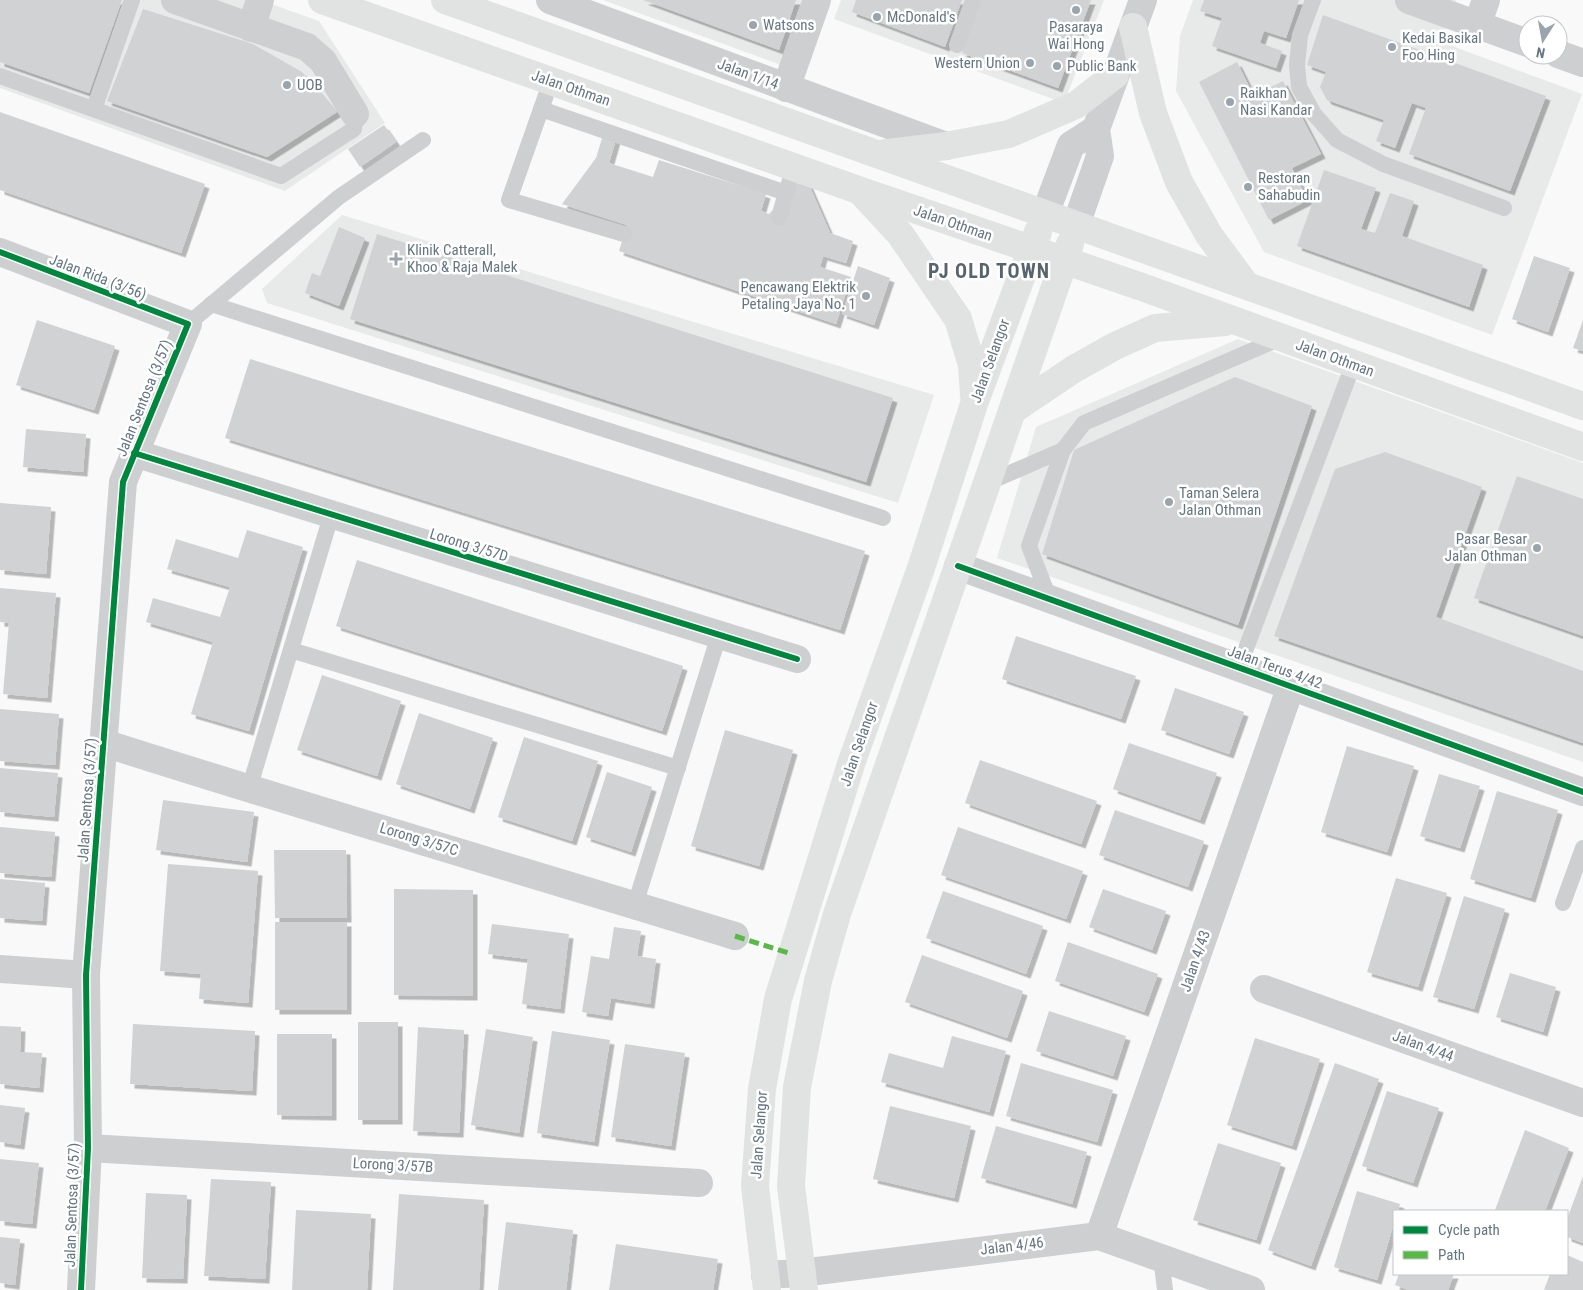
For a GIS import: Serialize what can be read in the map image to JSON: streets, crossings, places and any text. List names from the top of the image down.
{
  "streets": {
    "main road": ["Jalan Othman", "Jalan Selangor"],
    "street": [
      "Jalan 1/14",
      "Jalan Rida (3/56)",
      "Jalan Sentosa (3/57)",
      "Lorong 3/57D",
      "Jalan Terus 4/42",
      "Lorong 3/57C",
      "Jalan 4/43",
      "Jalan 4/44",
      "Lorong 3/57B",
      "Jalan 4/46"
    ]
  },
  "crossings": [
    ["Jalan Othman", "Jalan Selangor"],
    ["Jalan Rida (3/56)", "Jalan Sentosa (3/57)"],
    ["Jalan Selangor", "Jalan 4/46"],
    ["Jalan Sentosa (3/57)", "Lorong 3/57D"],
    ["Jalan Sentosa (3/57)", "Lorong 3/57C"],
    ["Jalan Sentosa (3/57)", "Lorong 3/57B"],
    ["Jalan Terus 4/42", "Jalan 4/43"],
    ["Jalan 4/43", "Jalan 4/46"]
  ],
  "districts": ["PJ OLD TOWN"],
  "places": {
    "other": [
      "Pasaraya Wai Hong",
      "McDonald's",
      "Watsons",
      "Kedai Basikal Foo Hing",
      "Western Union",
      "Public Bank",
      "UOB",
      "Raikhan Nasi Kandar",
      "Restoran Sahabudin",
      "Pencawang Elektrik Petaling Jaya No. 1",
      "Taman Selera Jalan Othman",
      "Pasar Besar Jalan Othman"
    ],
    "health": ["Klinik Catterall, Khoo & Raja Malek"]
  },
  "legend": ["Cycle path", "Path"],
  "north": "bottom"
}
